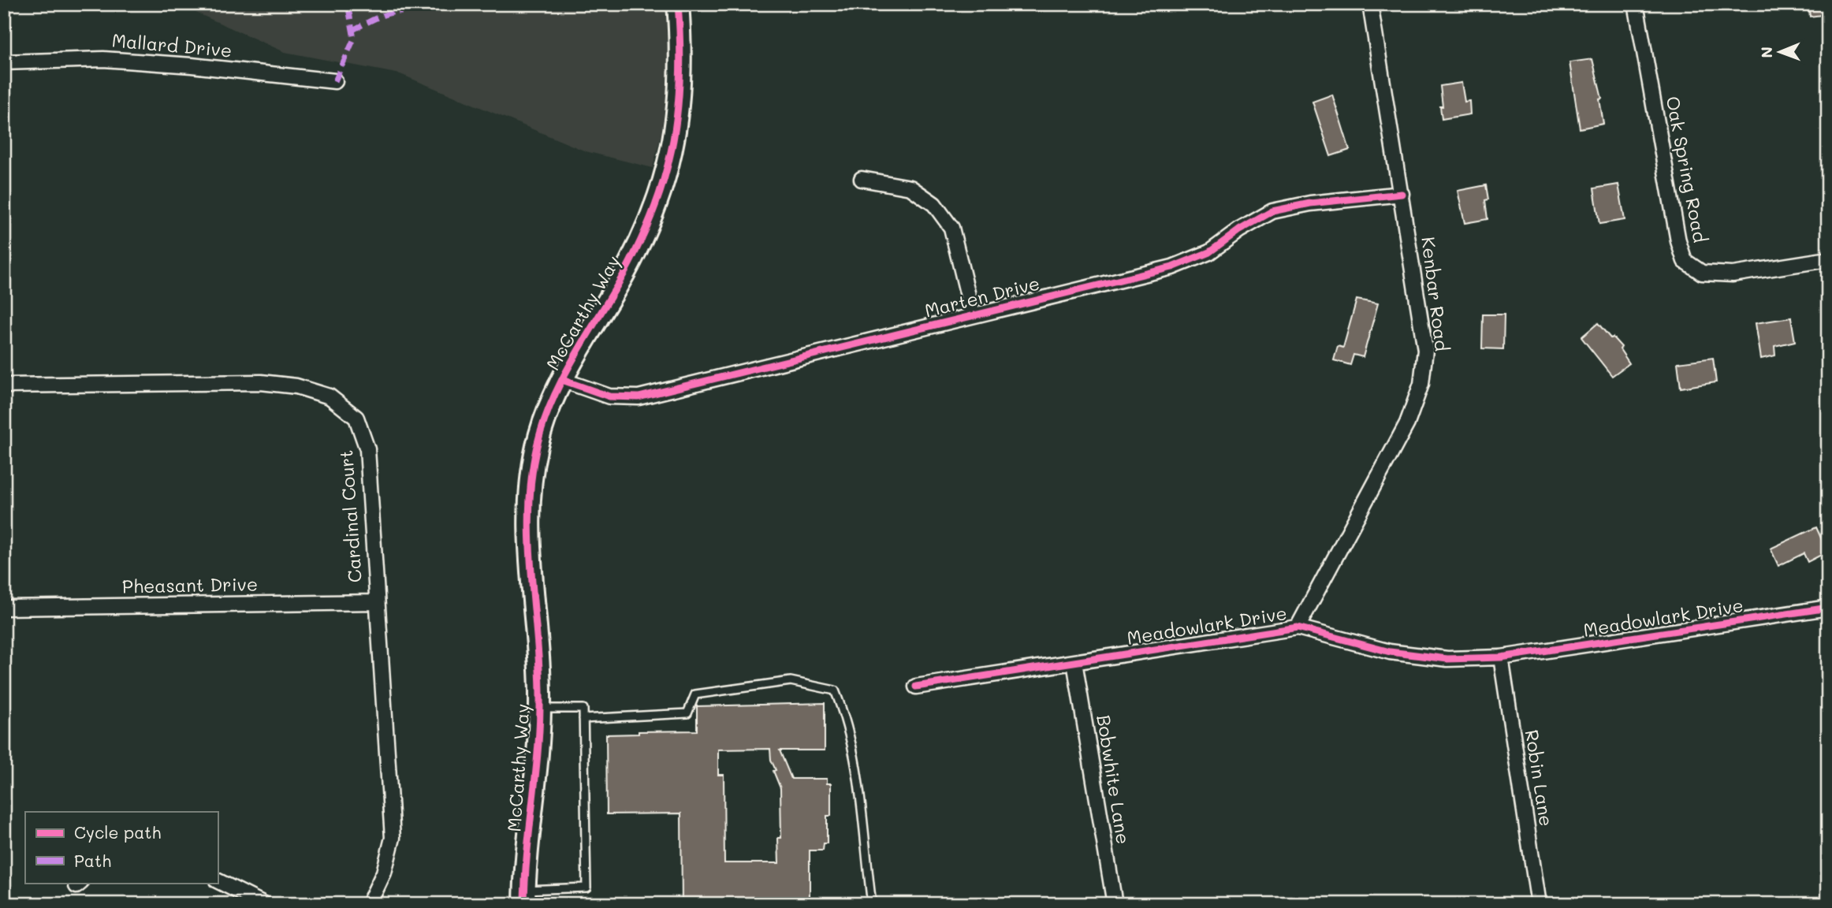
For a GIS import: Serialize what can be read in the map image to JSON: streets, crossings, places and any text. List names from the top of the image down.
{
  "streets": {
    "street": [
      "Mallard Drive",
      "Oak Spring Road",
      "Kenbar Road",
      "Marten Drive",
      "McCarthy Way",
      "Cardinal Court",
      "Pheasant Drive",
      "Meadowlark Drive",
      "Robin Lane",
      "Bobwhite Lane"
    ]
  },
  "crossings": [
    ["Kenbar Road", "Marten Drive"],
    ["Kenbar Road", "Meadowlark Drive"],
    ["Marten Drive", "McCarthy Way"],
    ["Cardinal Court", "Pheasant Drive"],
    ["Meadowlark Drive", "Robin Lane"],
    ["Meadowlark Drive", "Bobwhite Lane"]
  ],
  "legend": ["Cycle path", "Path"],
  "north": "left"
}
